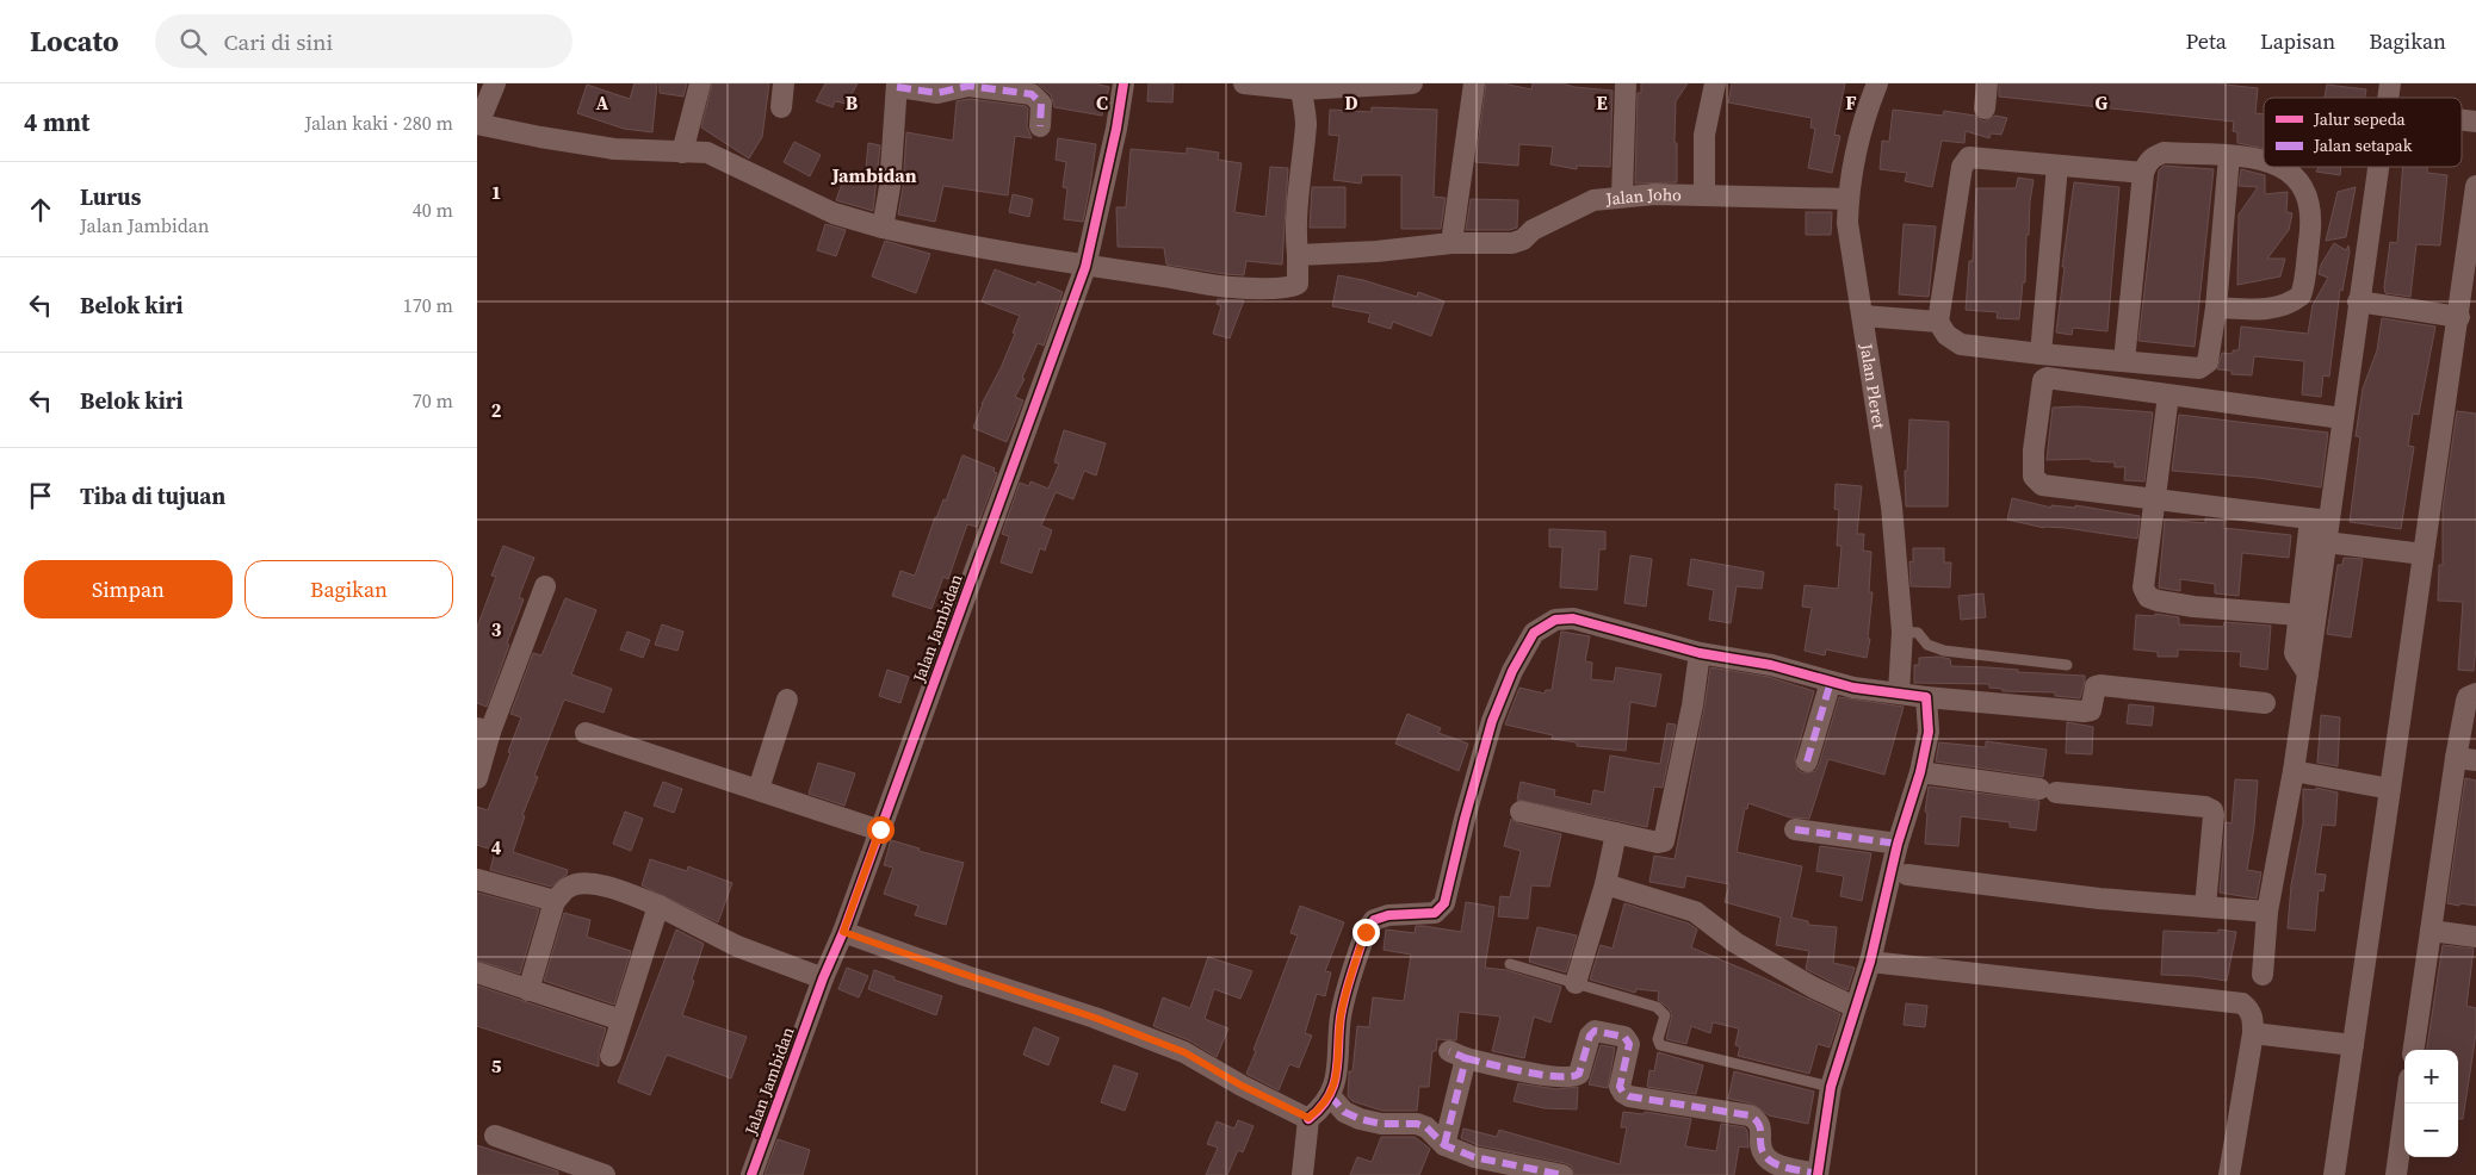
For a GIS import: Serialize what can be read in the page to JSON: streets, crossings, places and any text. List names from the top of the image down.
{
  "streets": {
    "street": ["Jalan Joho", "Jalan Pleret", "Jalan Jambidan"]
  },
  "crossings": [
    ["Jalan Joho", "Jalan Pleret"]
  ],
  "districts": ["Jambidan"],
  "legend": ["Jalur sepeda", "Jalan setapak"],
  "page": {
    "header": "Locato",
    "search": "Cari di sini",
    "nav": ["Peta", "Lapisan", "Bagikan"],
    "heading": ["4 mnt", "Jalan kaki · 280 m"],
    "list": [
      ["Lurus", "Jalan Jambidan", "40 m"],
      ["Belok kiri", "170 m"],
      ["Belok kiri", "70 m"],
      "Tiba di tujuan"
    ],
    "buttons": ["Simpan", "Bagikan"],
    "map_buttons": ["+", "−"]
  },
  "grid": {
    "columns": [
      "A",
      "B",
      "C",
      "D",
      "E",
      "F",
      "G"
    ],
    "rows": [
      "1",
      "2",
      "3",
      "4",
      "5"
    ]
  }
}
